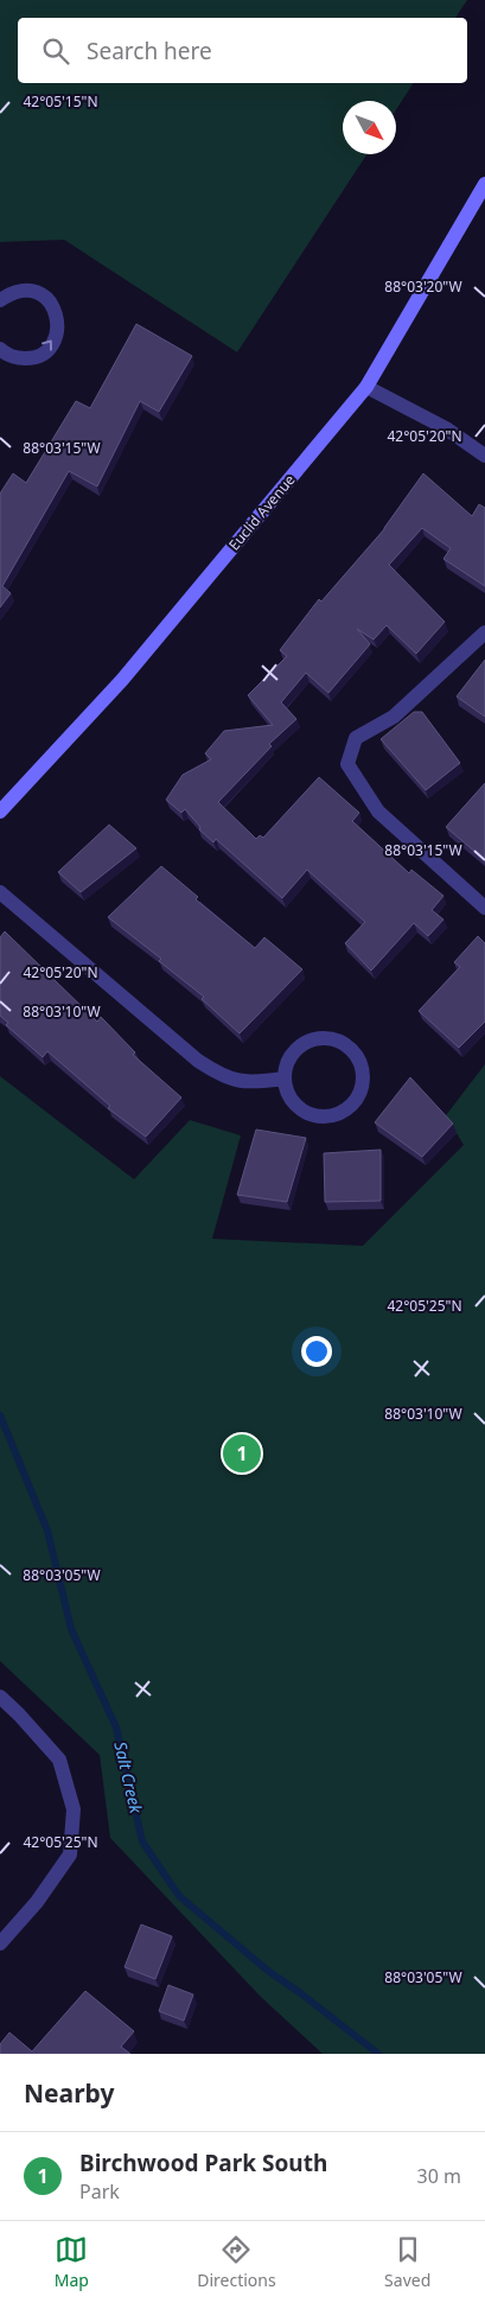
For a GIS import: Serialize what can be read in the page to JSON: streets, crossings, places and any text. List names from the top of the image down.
{
  "streets": {
    "main road": ["Euclid Avenue"]
  },
  "water": ["Salt Creek"],
  "north": "bottom right",
  "page": {
    "search": "Search here",
    "pins": "1",
    "heading": "Nearby",
    "list": [
      {
        "mark": "1",
        "name": "Birchwood Park South",
        "note": "Park",
        "value": "30 m"
      }
    ],
    "nav": ["Map", "Directions", "Saved"]
  },
  "coordinates": [
    "42°05'15\"N",
    "88°03'20\"W",
    "42°05'20\"N",
    "88°03'15\"W",
    "88°03'10\"W",
    "42°05'25\"N",
    "88°03'05\"W"
  ]
}
